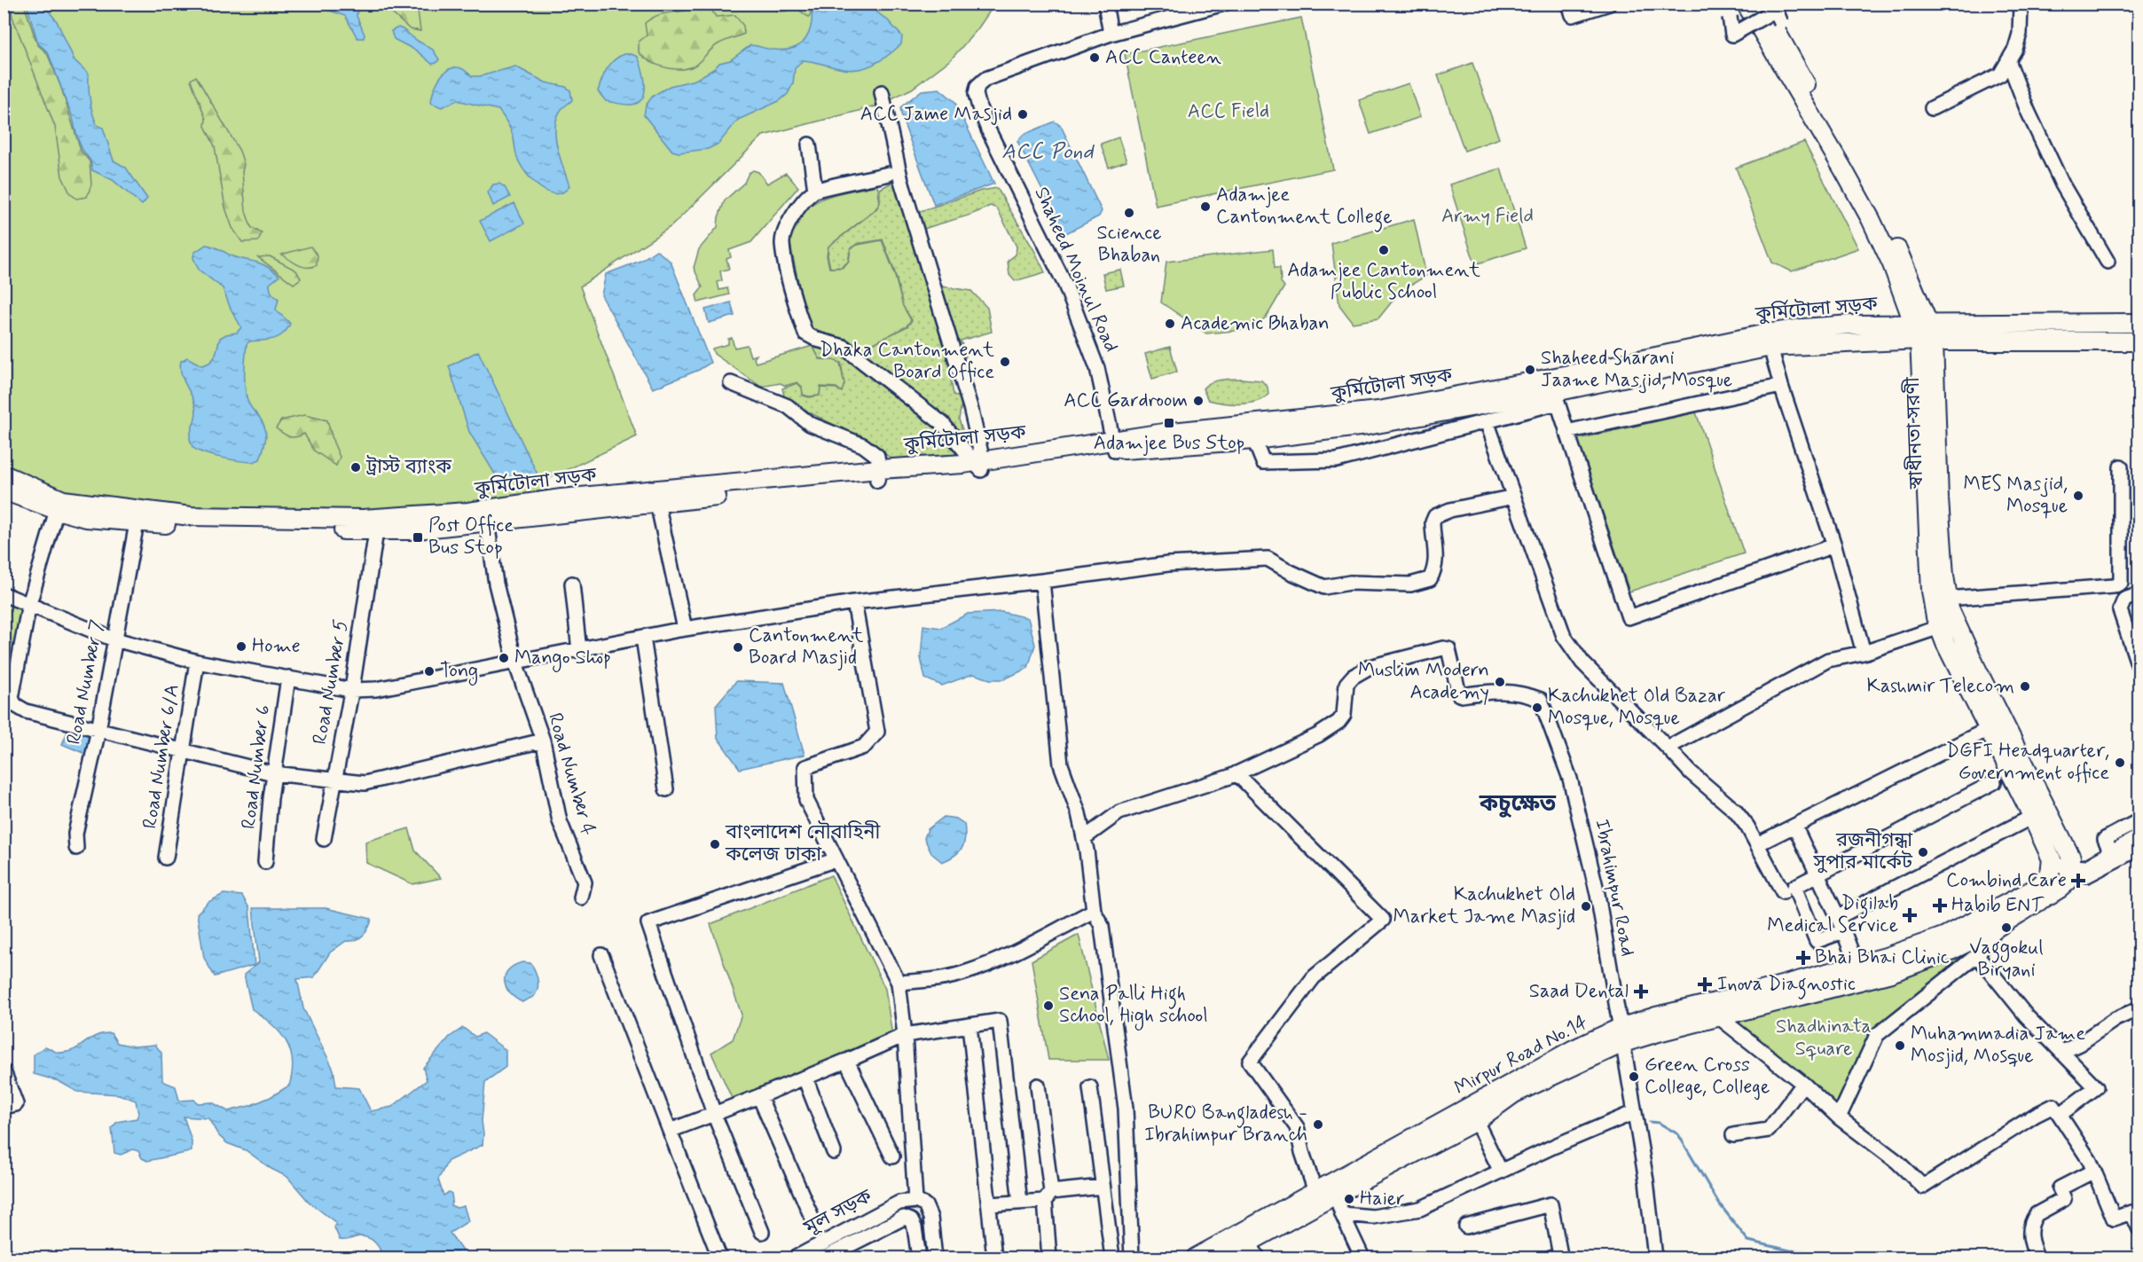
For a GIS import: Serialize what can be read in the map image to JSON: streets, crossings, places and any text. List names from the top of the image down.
{
  "streets": {
    "main road": ["কুর্মিটোলা সড়ক", "স্বাধীনতা সরণী", "Mirpur Road No.14"],
    "street": [
      "Shaheed Moinul Road",
      "Road Number 7",
      "Road Number 5",
      "Road Number 6/A",
      "Road Number 6",
      "Road Number 4",
      "Ibrahimpur Road",
      "মূল সড়ক"
    ]
  },
  "crossings": [
    ["Shaheed Moinul Road", "কুর্মিটোলা সড়ক"],
    ["কুর্মিটোলা সড়ক", "স্বাধীনতা সরণী"],
    ["কুর্মিটোলা সড়ক", "Road Number 7"],
    ["কুর্মিটোলা সড়ক", "Road Number 5"],
    ["কুর্মিটোলা সড়ক", "Road Number 4"],
    ["স্বাধীনতা সরণী", "Mirpur Road No.14"],
    ["Ibrahimpur Road", "Mirpur Road No.14"]
  ],
  "districts": ["কচুক্ষেত"],
  "water": ["ACC Pond"],
  "parks": ["ACC Field", "Army Field", "Shadhinata Square"],
  "places": {
    "other": [
      "ACC Canteen",
      "ACC Jame Masjid",
      "Adamjee Cantonment College",
      "Science Bhaban",
      "Adamjee Cantonment Public School",
      "Academic Bhaban",
      "Dhaka Cantonment Board Office",
      "Shaheed Sharani Jaame Masjid, Mosque",
      "ACC Gardroom",
      "ট্রাস্ট ব্যাংক",
      "MES Masjid, Mosque",
      "Home",
      "Cantonment Board Masjid",
      "Mango Shop",
      "Tong",
      "Muslim Modern Academy",
      "Kashmir Telecom",
      "Kachukhet Old Bazar Mosque, Mosque",
      "DGFI Headquarter, Government office",
      "বাংলাদেশ নৌবাহিনী কলেজ ঢাকা",
      "রজনীগন্ধা সুপার মার্কেট",
      "Kachukhet Old Market Jame Masjid",
      "Vaggokul Biryani",
      "Sena Palli High School, High school",
      "Muhammadia Jame Mosjid, Mosque",
      "Green Cross College, College",
      "BURO Bangladesh - Ibrahimpur Branch",
      "Haier"
    ],
    "transit": ["Adamjee Bus Stop", "Post Office Bus Stop"],
    "health": [
      "Combind Care",
      "Habib ENT",
      "Digilab Medical Service",
      "Bhai Bhai Clinic",
      "Inova Diagnostic",
      "Saad Dental"
    ]
  }
}
